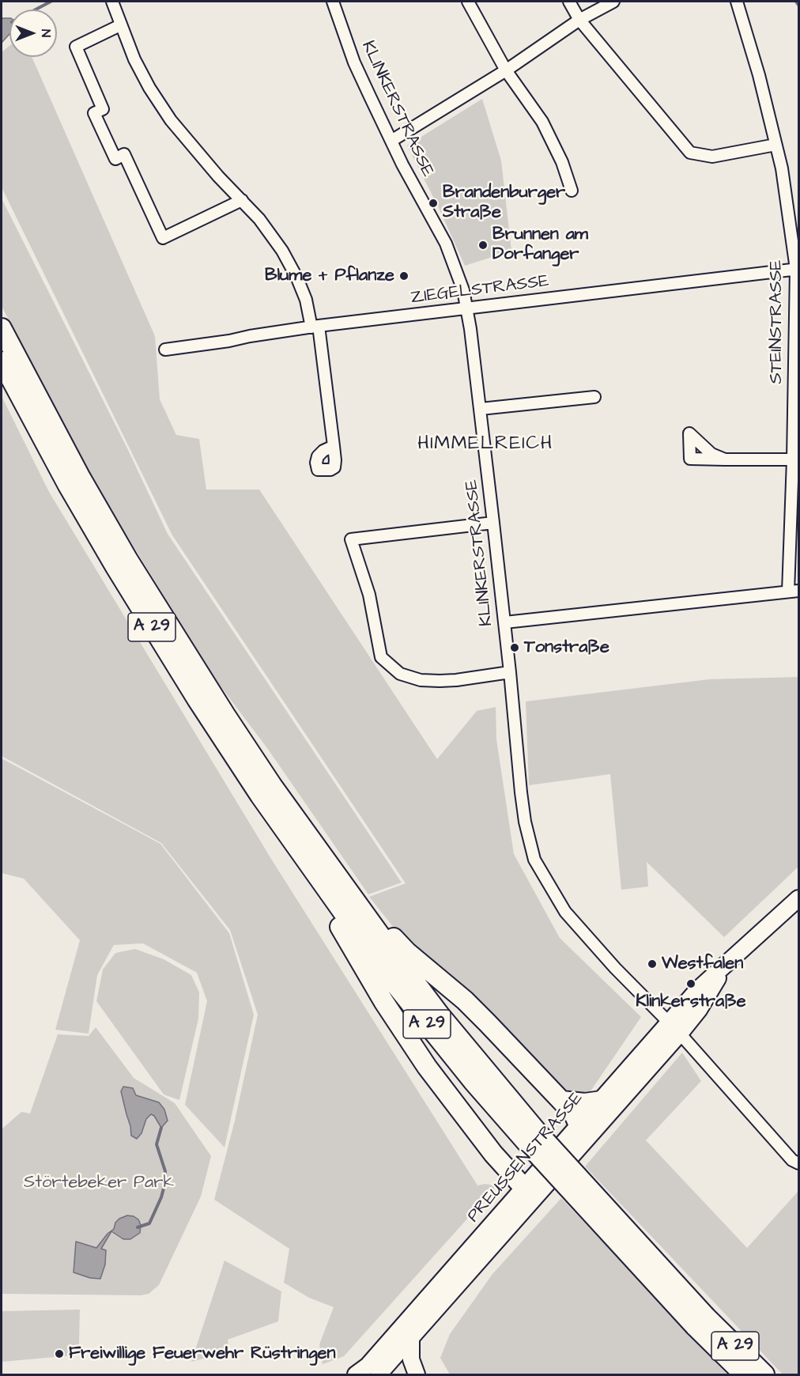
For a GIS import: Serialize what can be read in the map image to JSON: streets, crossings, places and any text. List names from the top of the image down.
{
  "streets": {
    "highway": ["A 29"],
    "main road": ["PREUSSENSTRASSE"],
    "street": ["KLINKERSTRASSE", "ZIEGELSTRASSE", "STEINSTRASSE"]
  },
  "crossings": [
    ["KLINKERSTRASSE", "ZIEGELSTRASSE"],
    ["KLINKERSTRASSE", "PREUSSENSTRASSE"],
    ["ZIEGELSTRASSE", "STEINSTRASSE"]
  ],
  "districts": ["HIMMELREICH"],
  "parks": ["Störtebeker Park"],
  "places": [
    "Brandenburger Straße",
    "Brunnen am Dorfanger",
    "Blume + Pflanze",
    "Tonstraße",
    "Westfalen",
    "Klinkerstraße",
    "Freiwillige Feuerwehr Rüstringen"
  ],
  "north": "right"
}
